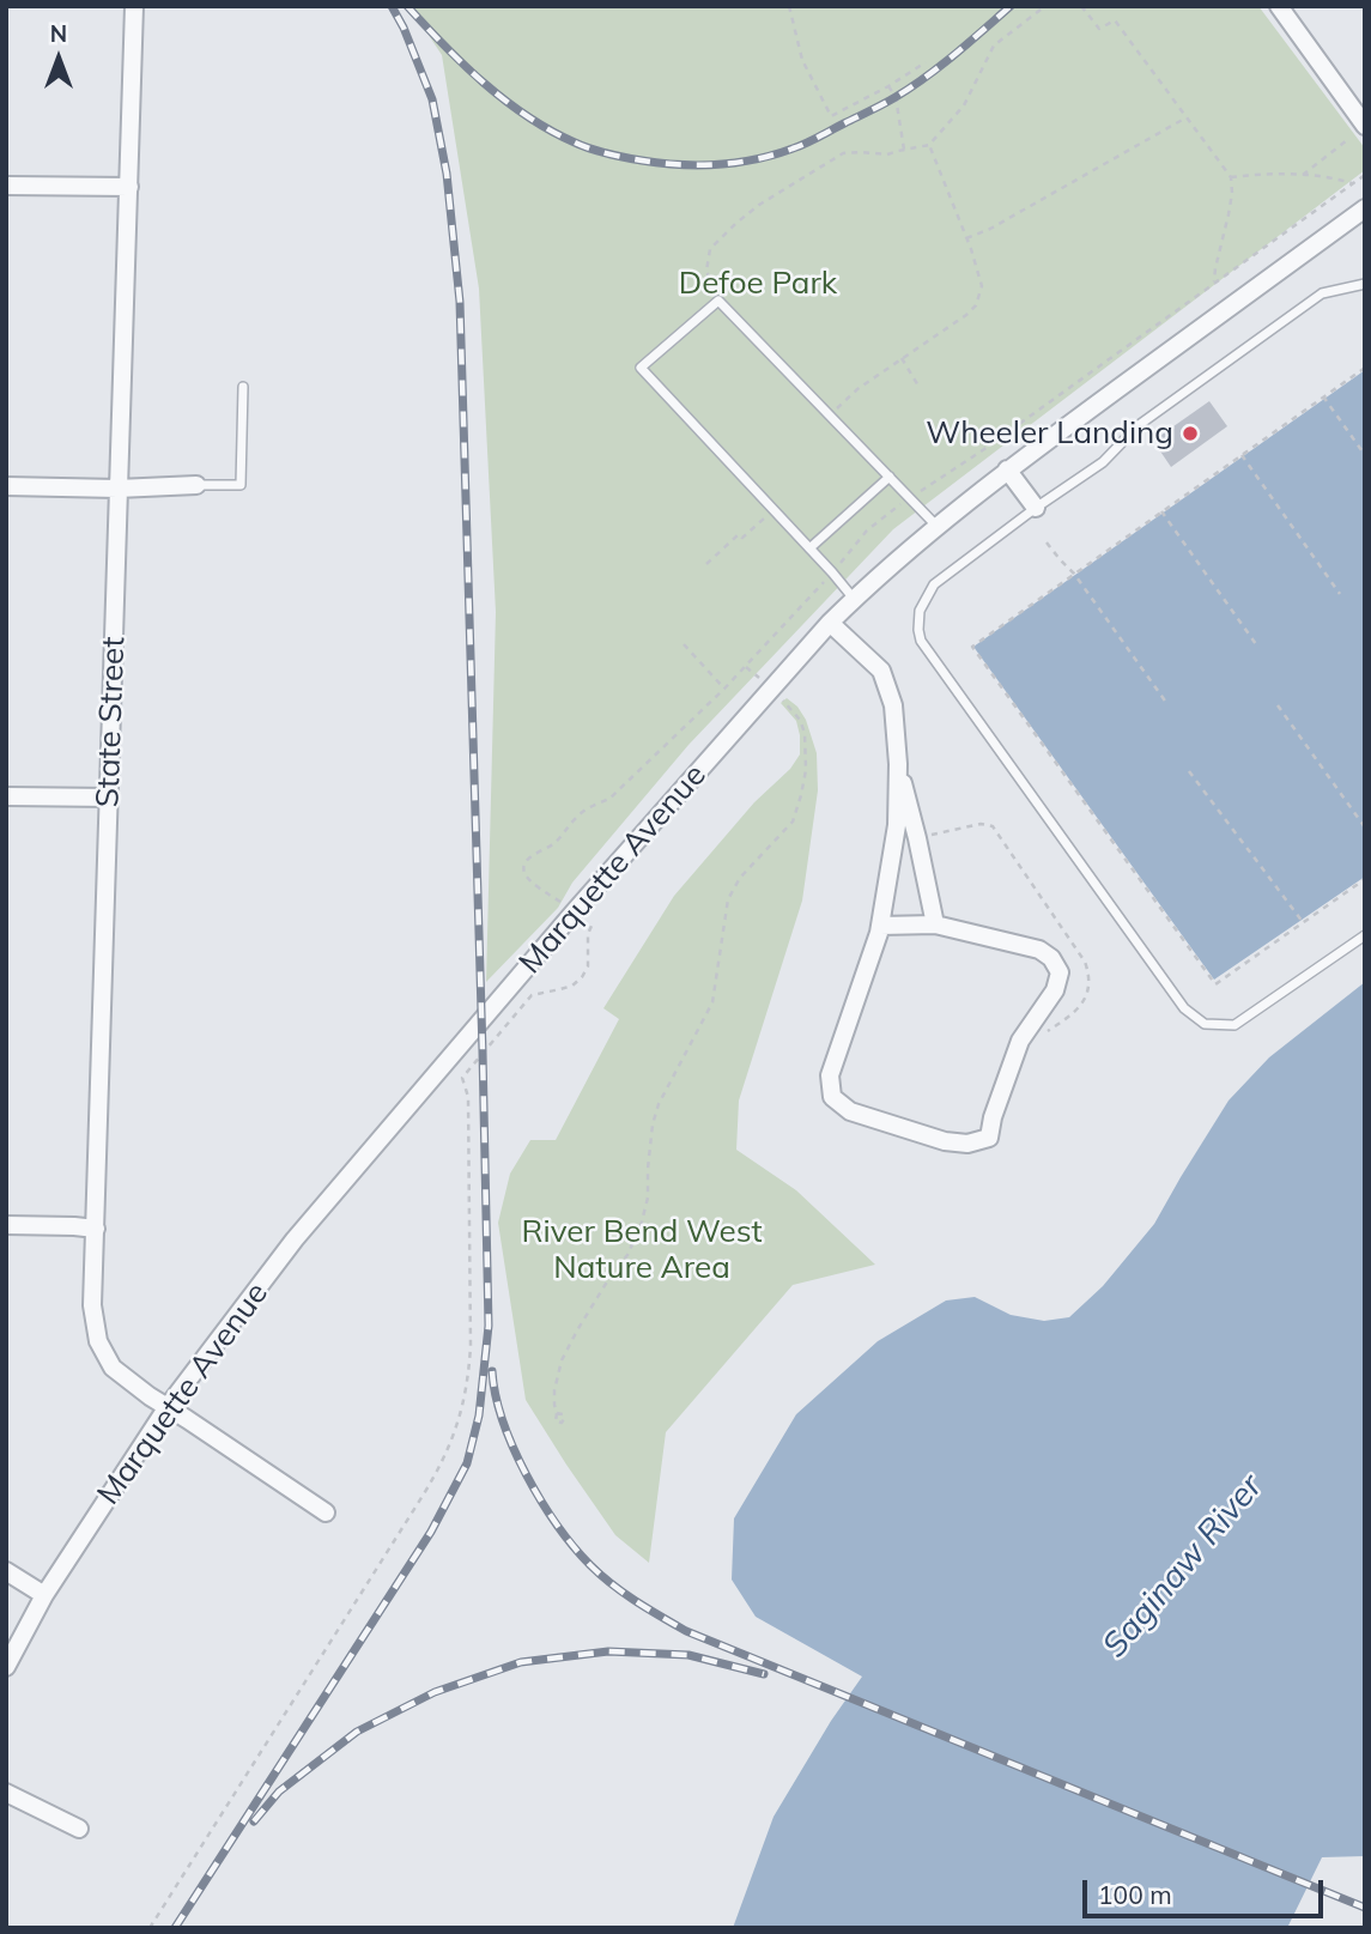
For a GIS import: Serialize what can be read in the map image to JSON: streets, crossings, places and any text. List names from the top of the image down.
{
  "streets": {
    "street": ["State Street", "Marquette Avenue"]
  },
  "crossings": [
    ["State Street", "Marquette Avenue"]
  ],
  "water": ["Saginaw River"],
  "parks": ["Defoe Park", "River Bend West Nature Area"],
  "places": ["Wheeler Landing"],
  "scale_bar": "100 m",
  "north": "top"
}
